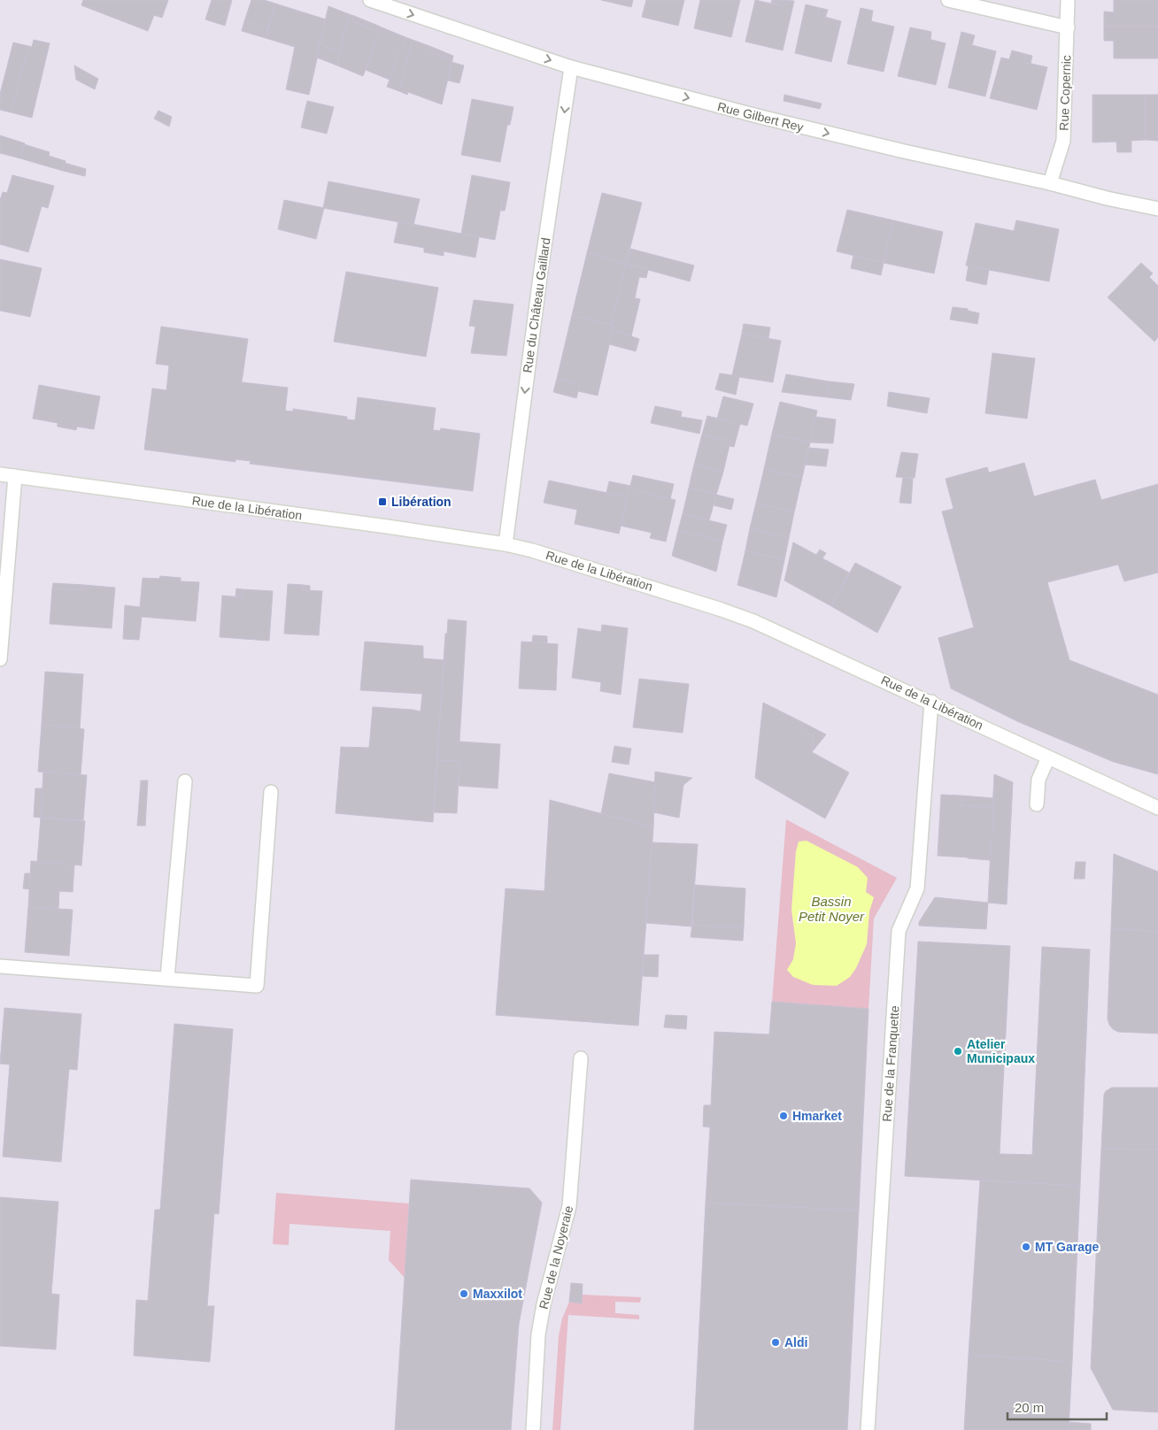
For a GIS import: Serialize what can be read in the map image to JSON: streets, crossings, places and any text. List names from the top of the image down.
{
  "streets": {
    "street": [
      "Rue Copernic",
      "Rue Gilbert Rey",
      "Rue du Château Gaillard",
      "Rue de la Libération",
      "Rue de la Franquette",
      "Rue de la Noyeraie"
    ]
  },
  "crossings": [
    ["Rue Copernic", "Rue Gilbert Rey"],
    ["Rue Gilbert Rey", "Rue du Château Gaillard"],
    ["Rue du Château Gaillard", "Rue de la Libération"],
    ["Rue de la Libération", "Rue de la Franquette"]
  ],
  "one_way": ["Rue Gilbert Rey", "Rue du Château Gaillard"],
  "water": ["Bassin Petit Noyer"],
  "places": {
    "transit": ["Libération"],
    "other": [
      "Atelier Municipaux",
      "Hmarket",
      "MT Garage",
      "Maxxilot",
      "Aldi"
    ]
  },
  "scale_bar": "20 m"
}
